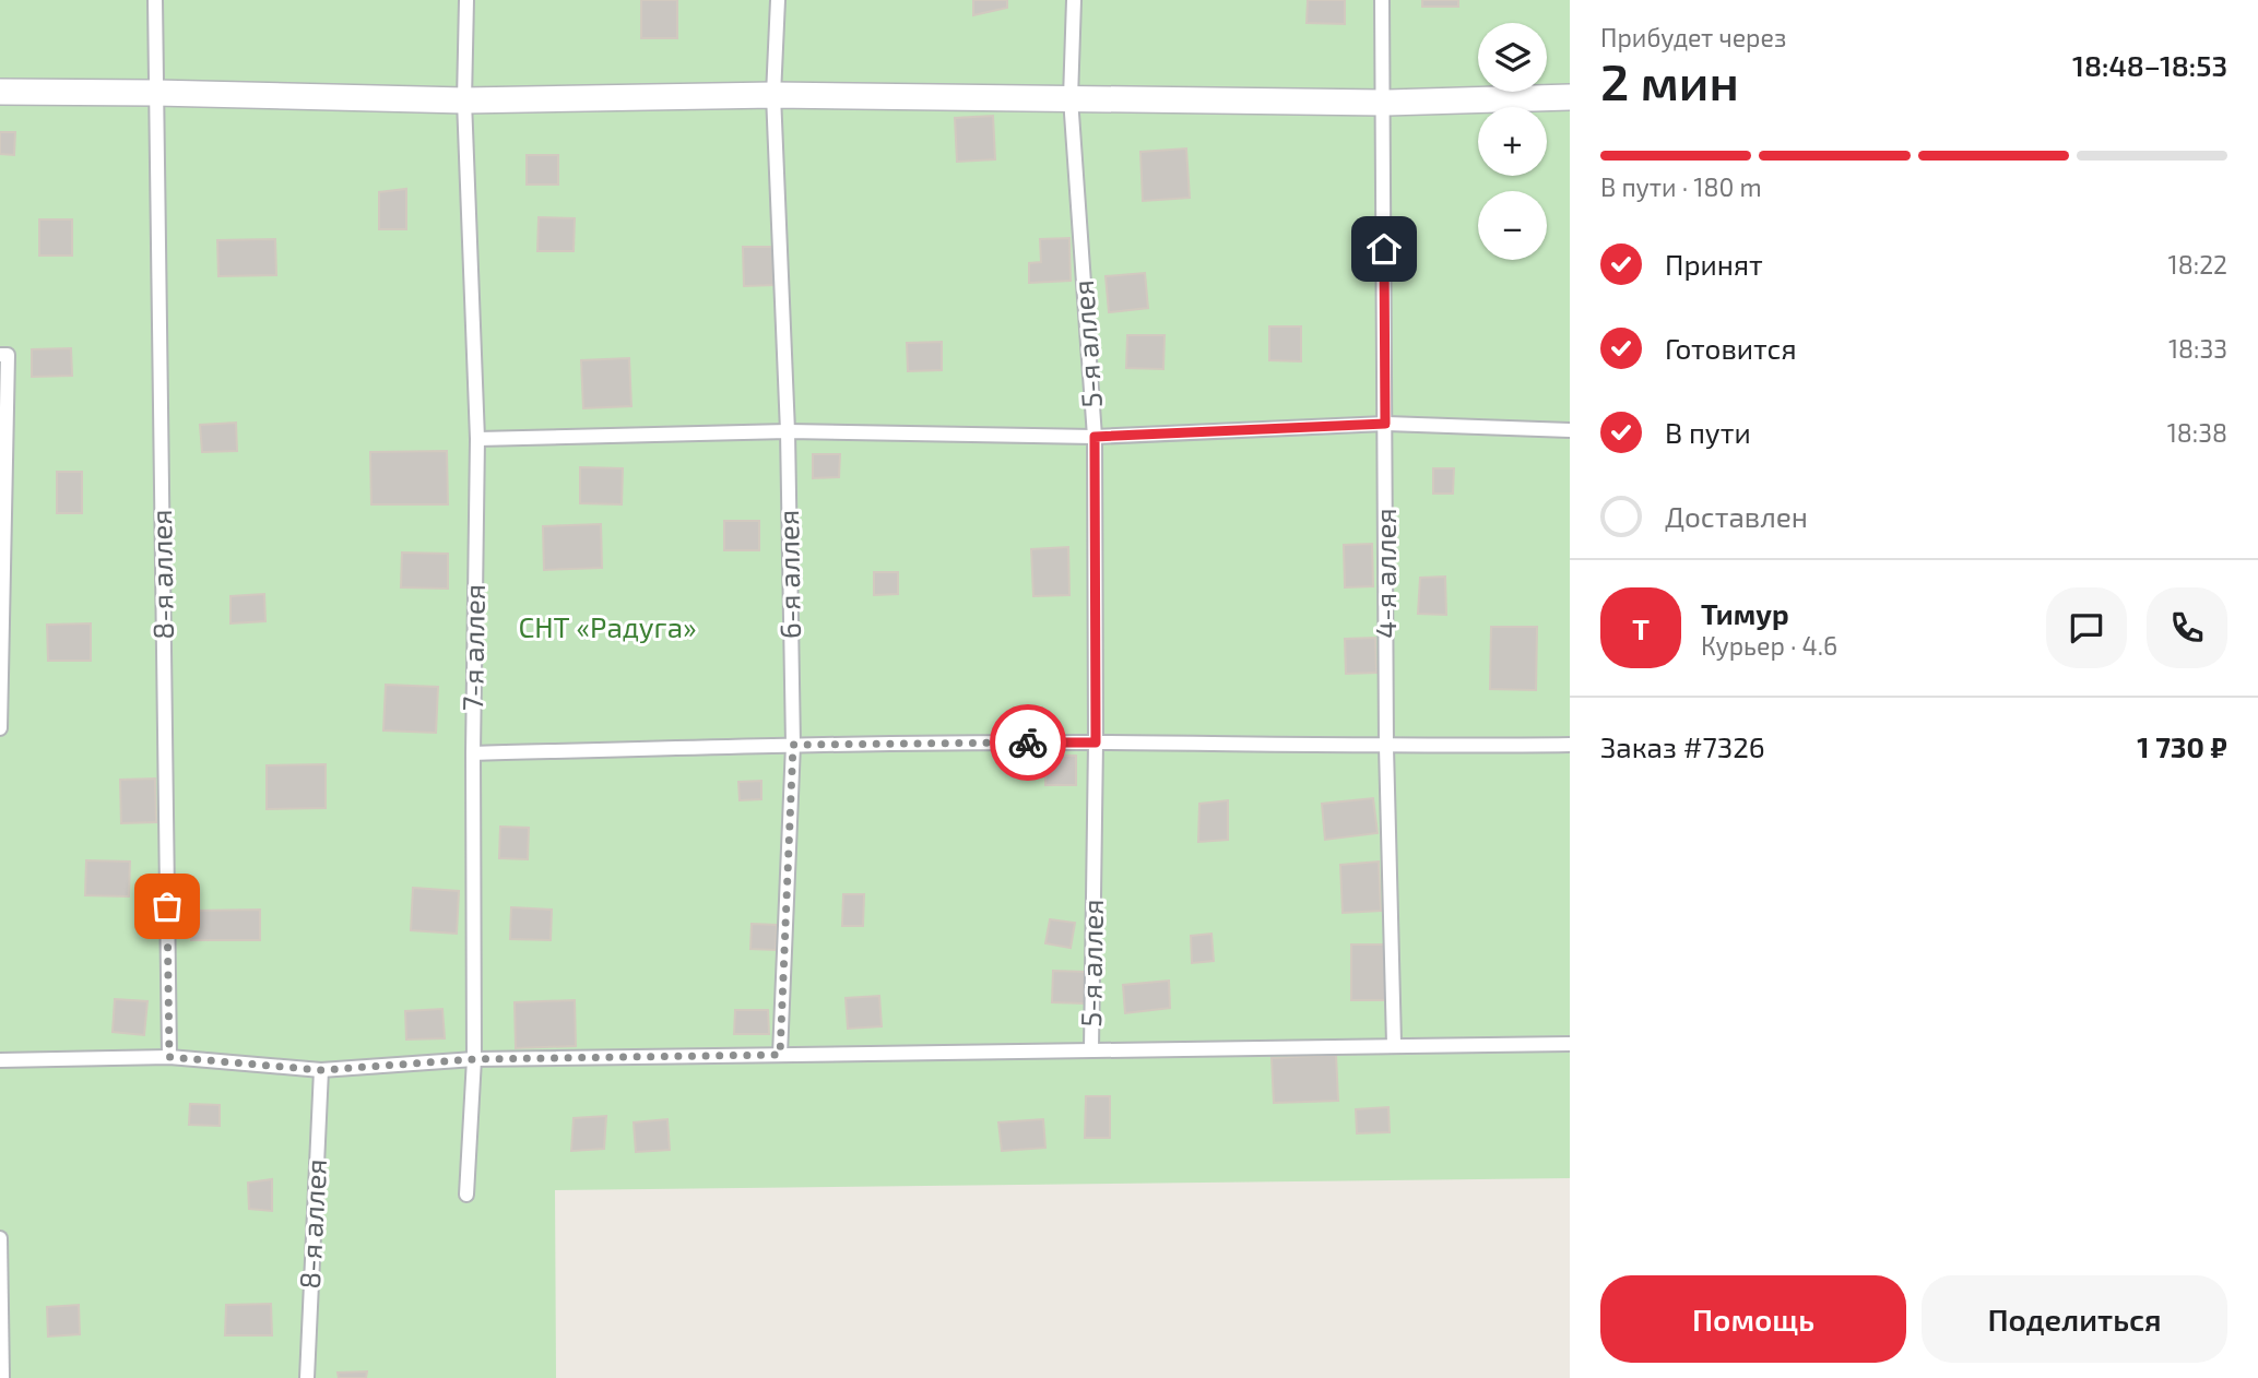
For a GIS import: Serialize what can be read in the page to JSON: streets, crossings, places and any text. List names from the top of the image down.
{
  "streets": {
    "lane": [
      "5-я аллея",
      "4-я аллея",
      "8-я аллея",
      "6-я аллея",
      "7-я аллея"
    ]
  },
  "parks": ["СНТ «Радуга»"],
  "page": {
    "heading": ["2 мин", "Прибудет через", "18:48–18:53"],
    "panel": [
      "Тимур",
      "Курьер · 4.6",
      "Заказ #7326",
      "1 730 ₽"
    ],
    "map_buttons": ["+", "−"],
    "bar": "В пути · 180 m",
    "list": [
      ["Принят", "18:22"],
      ["Готовится", "18:33"],
      ["В пути", "18:38"],
      "Доставлен"
    ],
    "round": "Т",
    "buttons": ["Помощь", "Поделиться"]
  }
}
